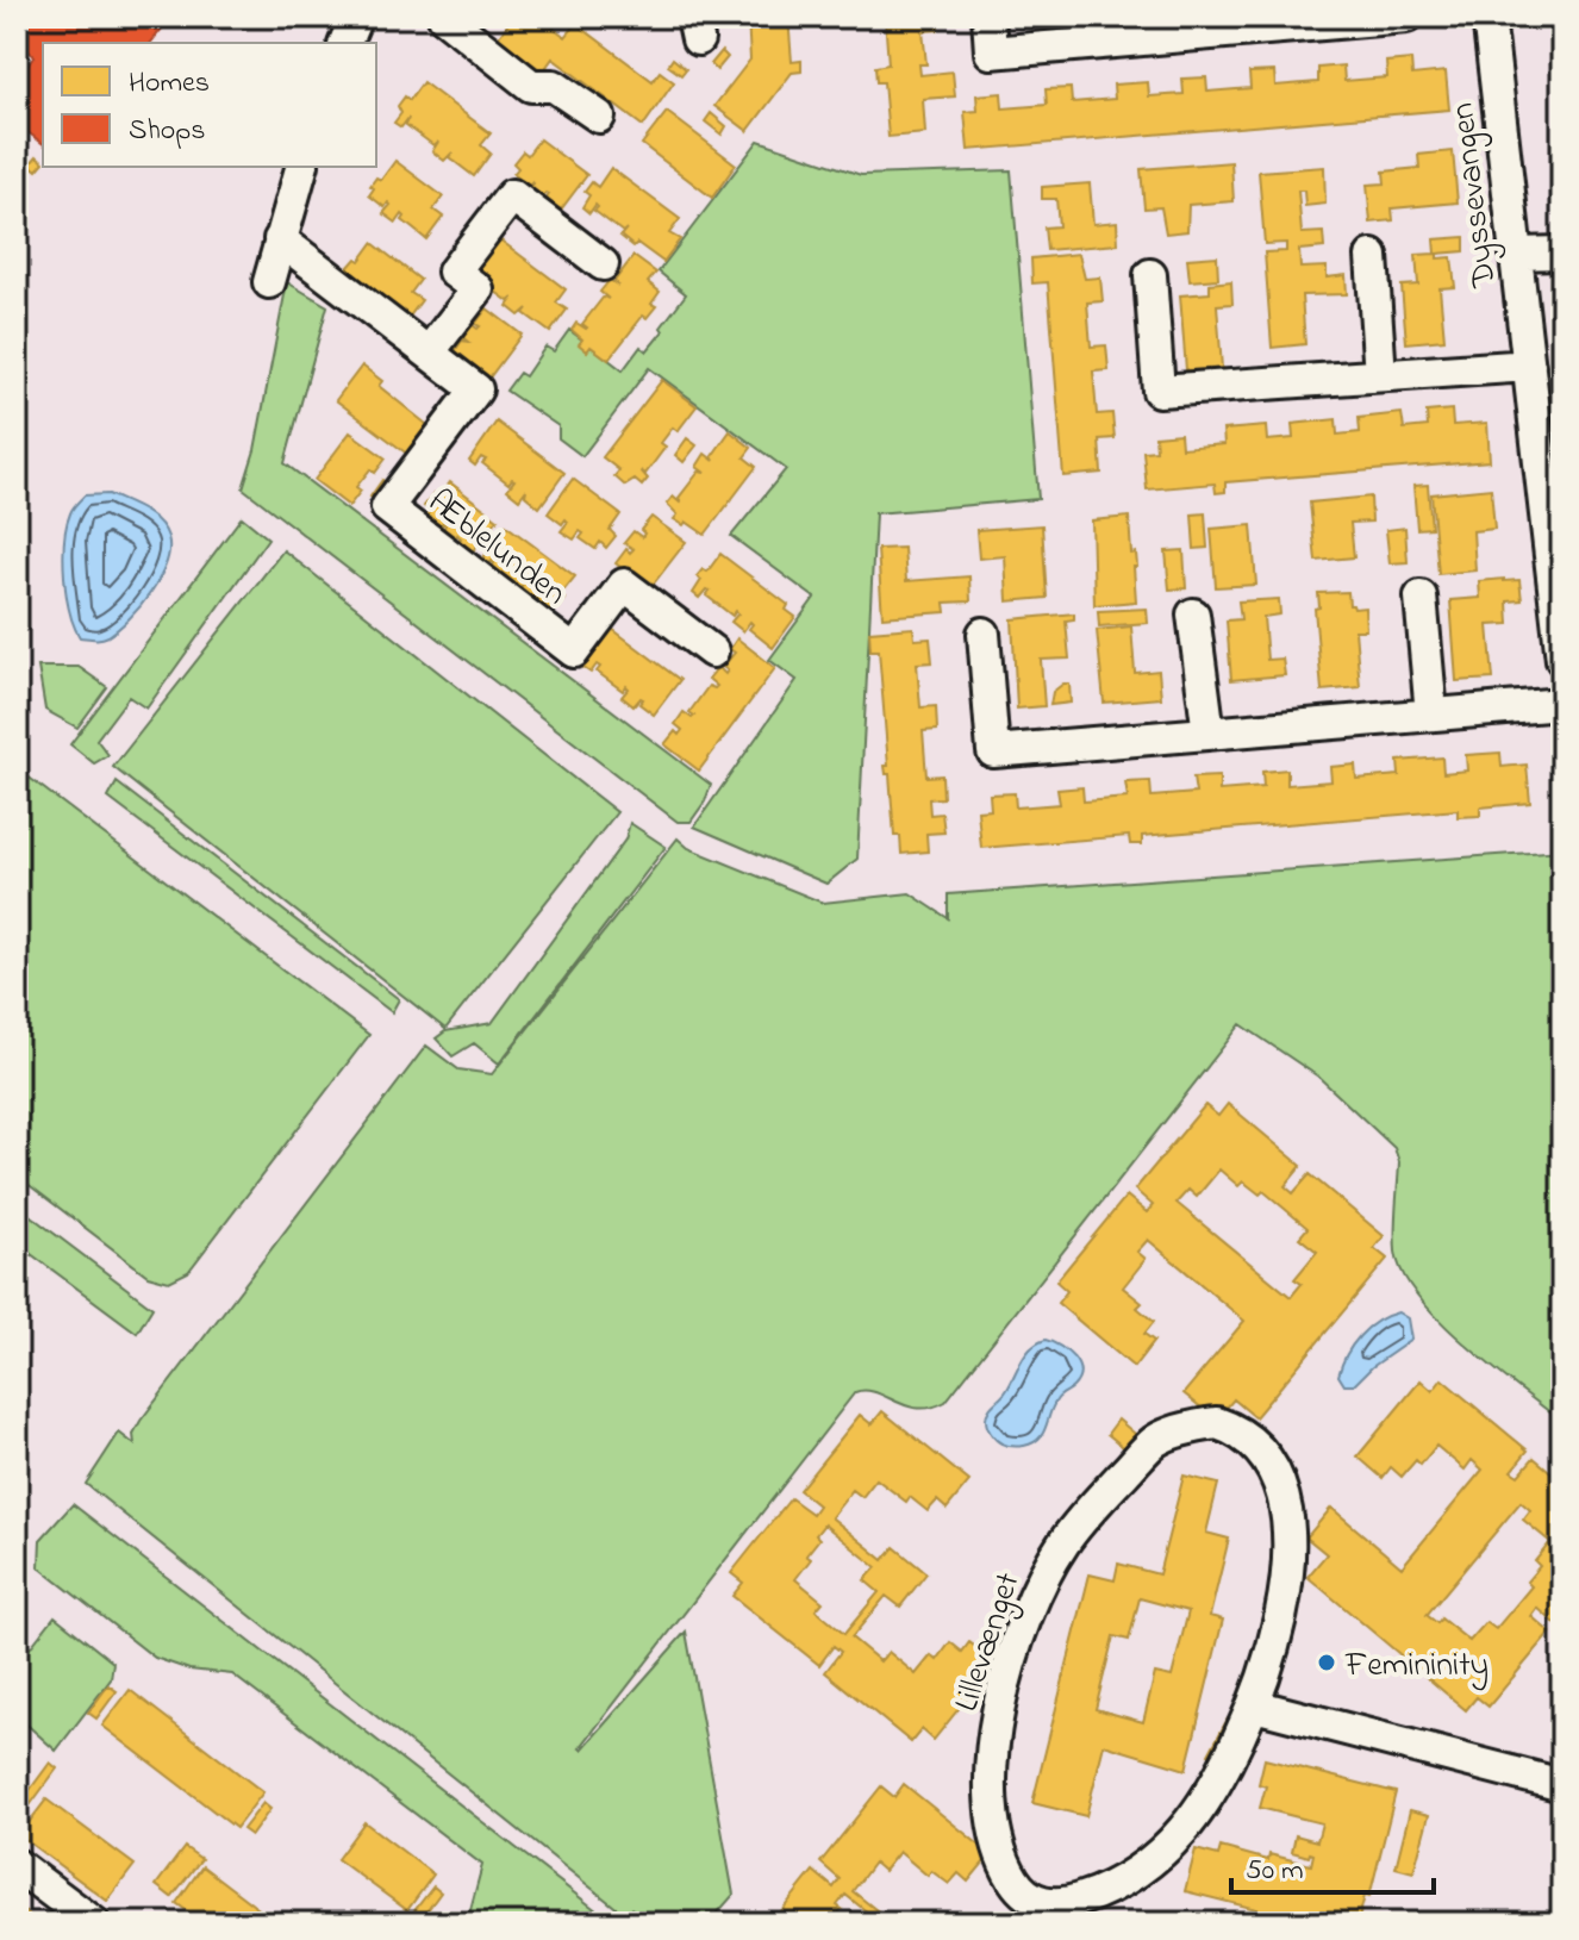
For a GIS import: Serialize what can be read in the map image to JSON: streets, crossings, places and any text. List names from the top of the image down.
{
  "streets": {
    "street": ["Dyssevangen", "Æblelunden", "Lillevænget"]
  },
  "places": ["Femininity"],
  "legend": ["Homes", "Shops"],
  "scale_bar": "50 m"
}
